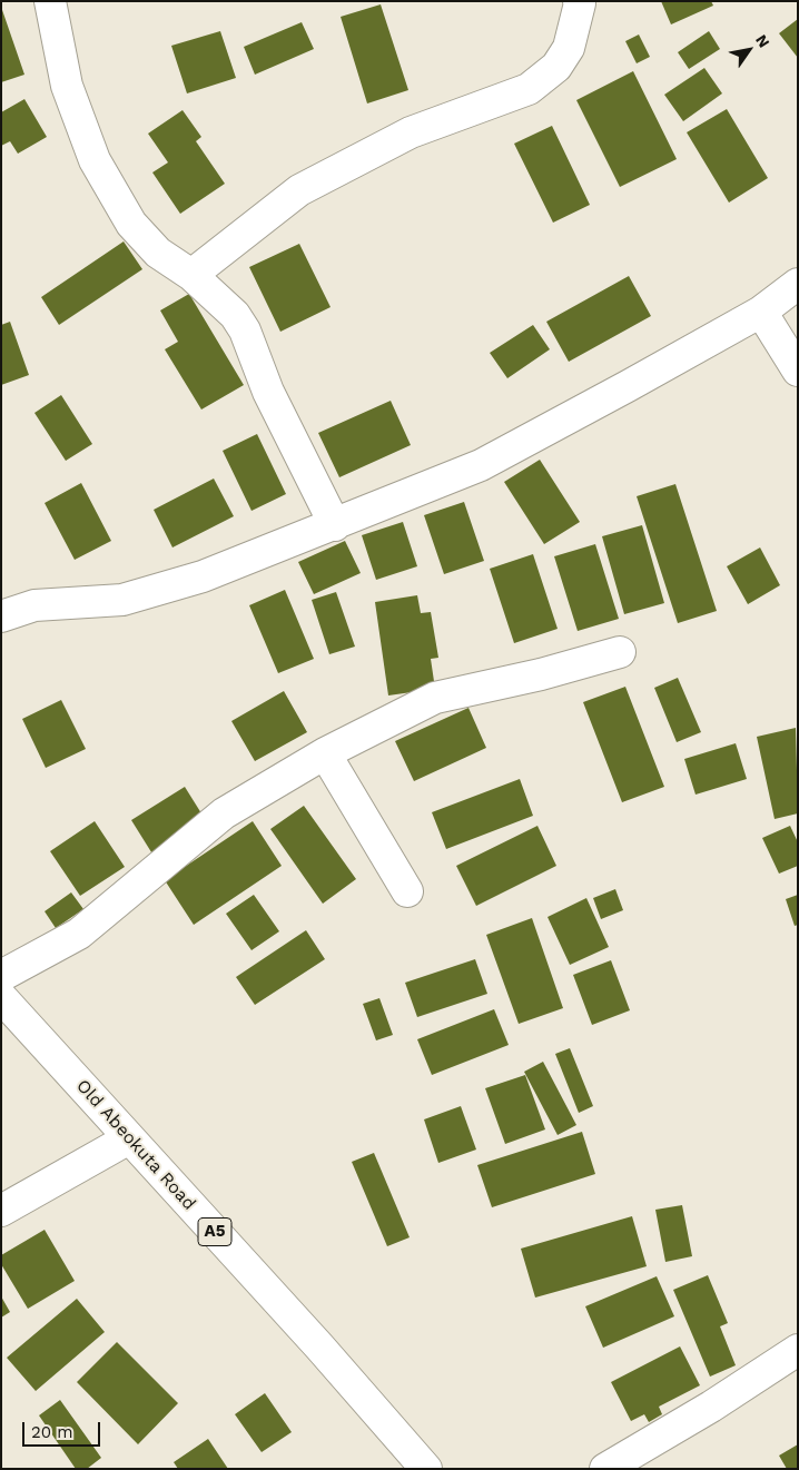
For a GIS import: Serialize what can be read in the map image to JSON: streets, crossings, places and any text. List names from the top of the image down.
{
  "streets": {
    "main road": ["Old Abeokuta Road", "A5"]
  },
  "scale_bar": "20 m",
  "north": "top right"
}
